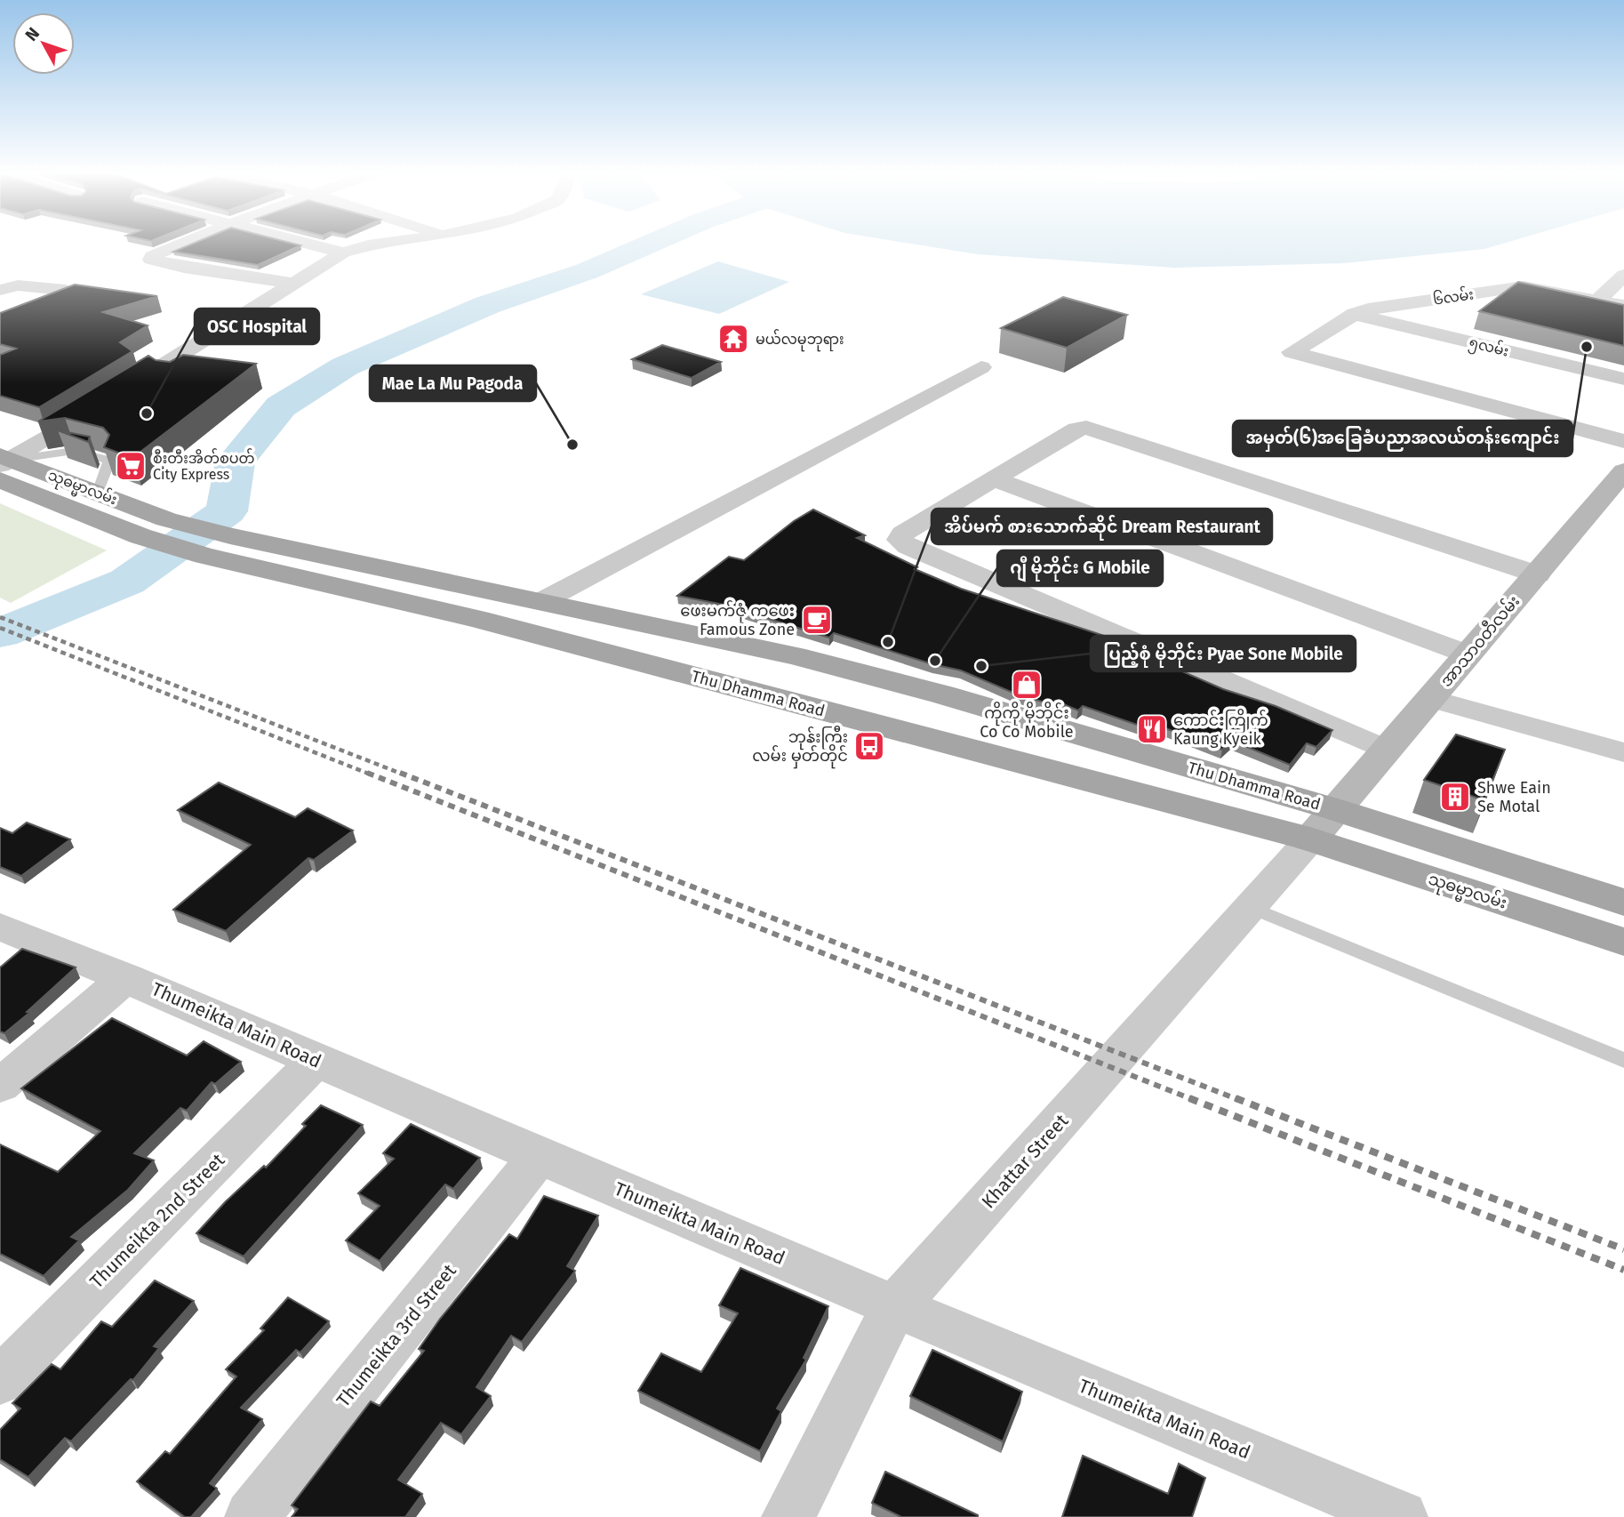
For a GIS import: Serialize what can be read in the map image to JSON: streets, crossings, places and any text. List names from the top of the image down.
{
  "streets": {
    "main road": ["သုဓမ္မာလမ်း", "အာသာဝတီလမ်း", "Thu Dhamma Road"],
    "street": [
      "၆လမ်း",
      "၅လမ်း",
      "Thumeikta Main Road",
      "Khattar Street",
      "Thumeikta 2nd Street",
      "Thumeikta 3rd Street"
    ]
  },
  "crossings": [
    ["၆လမ်း", "၅လမ်း"],
    ["သုဓမ္မာလမ်း", "အာသာဝတီလမ်း"],
    ["သုဓမ္မာလမ်း", "Thu Dhamma Road"],
    ["သုဓမ္မာလမ်း", "Khattar Street"],
    ["အာသာဝတီလမ်း", "Thu Dhamma Road"],
    ["အာသာဝတီလမ်း", "Khattar Street"],
    ["Thu Dhamma Road", "Khattar Street"],
    ["Thumeikta Main Road", "Khattar Street"],
    ["Thumeikta Main Road", "Thumeikta 2nd Street"],
    ["Thumeikta Main Road", "Thumeikta 3rd Street"]
  ],
  "places": {
    "temple": ["မယ်လမုဘုရား"],
    "other": [
      "အမှတ်(၆)အခြေခံပညာအလယ်တန်းကျောင်း",
      "OSC Hospital",
      "Mae La Mu Pagoda",
      "အိပ်မက် စားသောက်ဆိုင် Dream Restaurant",
      "ဂျီ မိုဘိုင်း G Mobile",
      "ပြည့်စုံ မိုဘိုင်း Pyae Sone Mobile"
    ],
    "supermarket": ["စီးတီးအိတ်စပတ် City Express"],
    "cafe": ["ဖေးမက်ဇုံ ကဖေး Famous Zone"],
    "shop": ["ကိုကို မိုဘိုင်း Co Co Mobile"],
    "restaurant": ["ကောင်းကြိုက် Kaung Kyeik"],
    "bus stop": ["ဘုန်းကြီး လမ်း မှတ်တိုင်"],
    "building": ["Shwe Eain Se Motal"]
  },
  "north": "top left"
}
